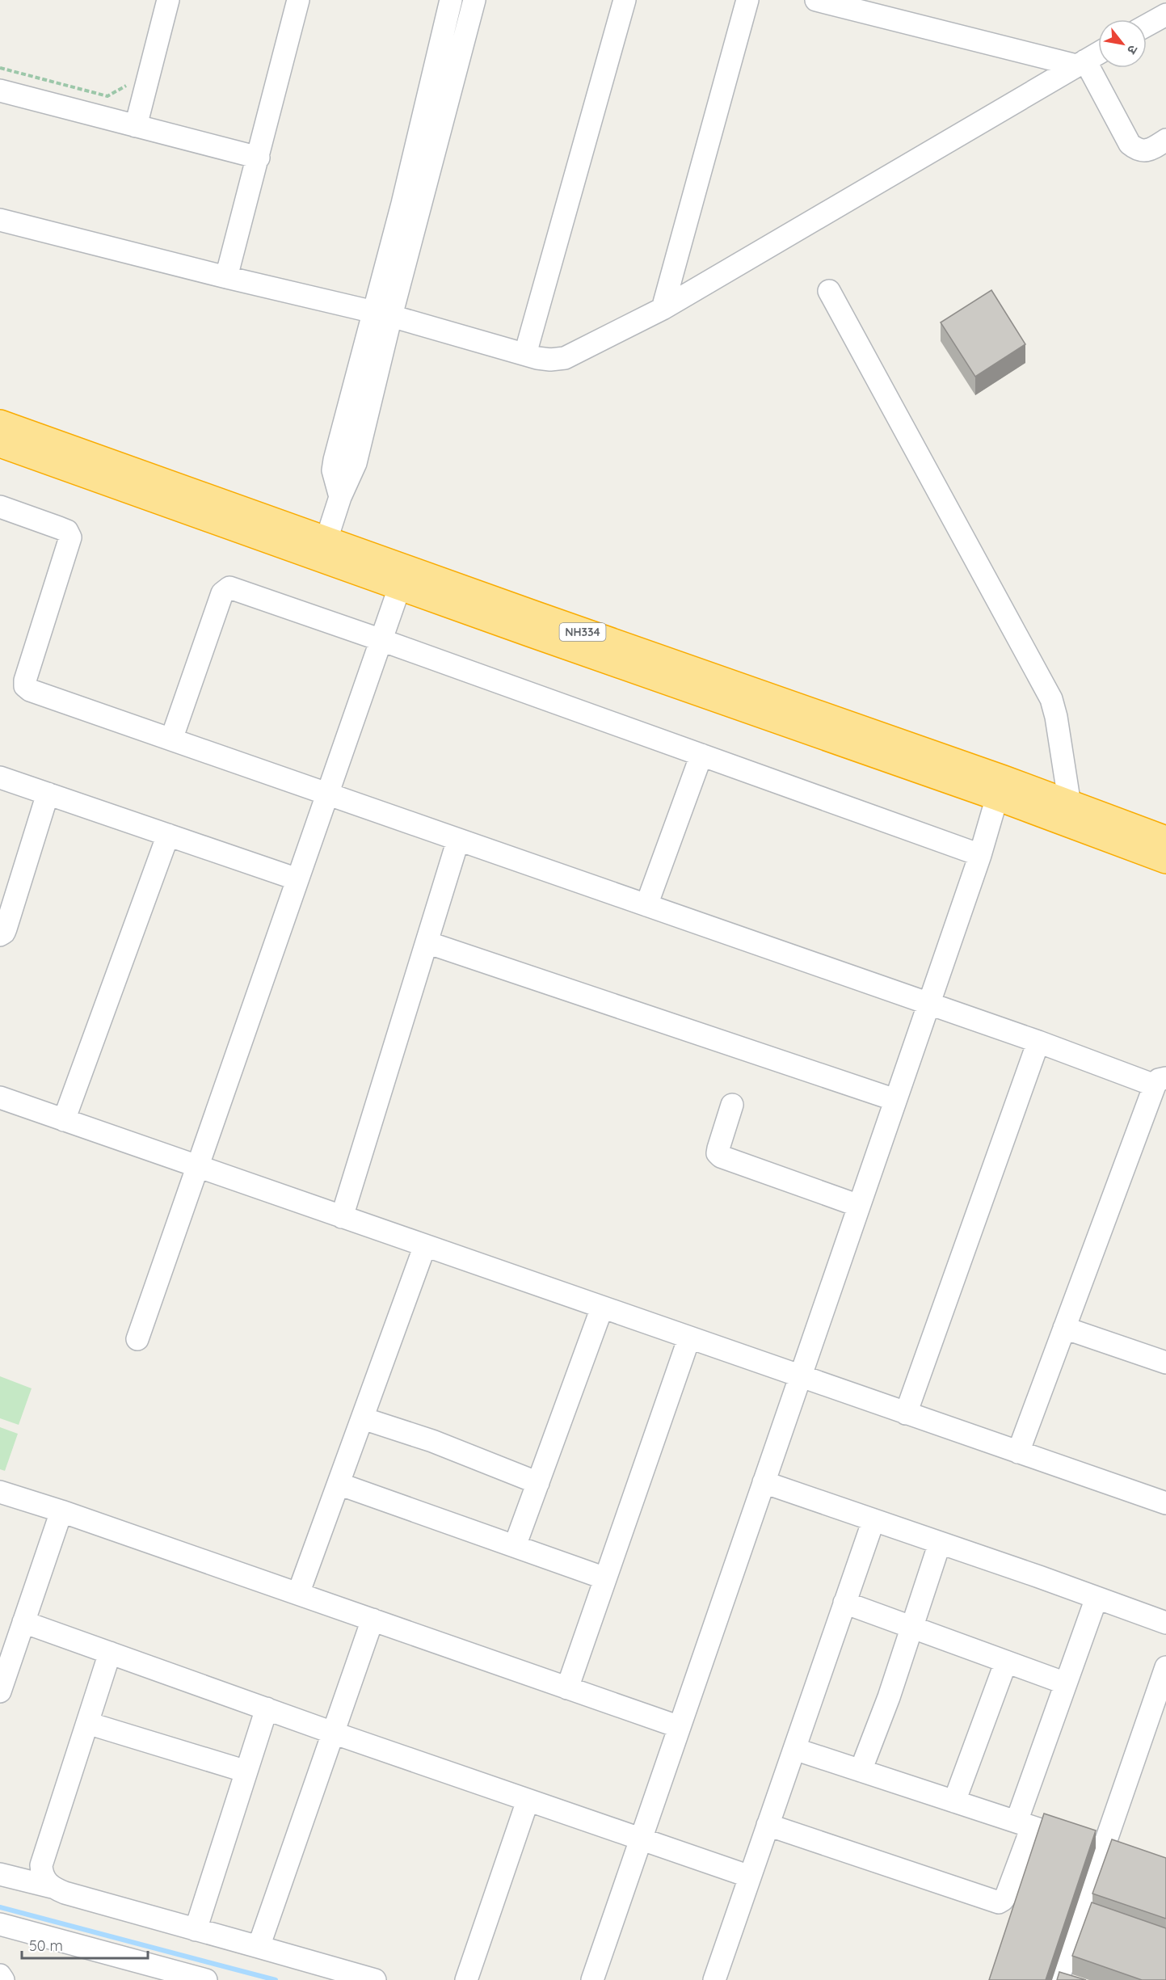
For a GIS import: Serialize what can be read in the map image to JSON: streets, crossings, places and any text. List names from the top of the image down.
{
  "streets": {
    "highway": ["NH334"]
  },
  "scale_bar": "50 m",
  "north": "bottom right"
}
